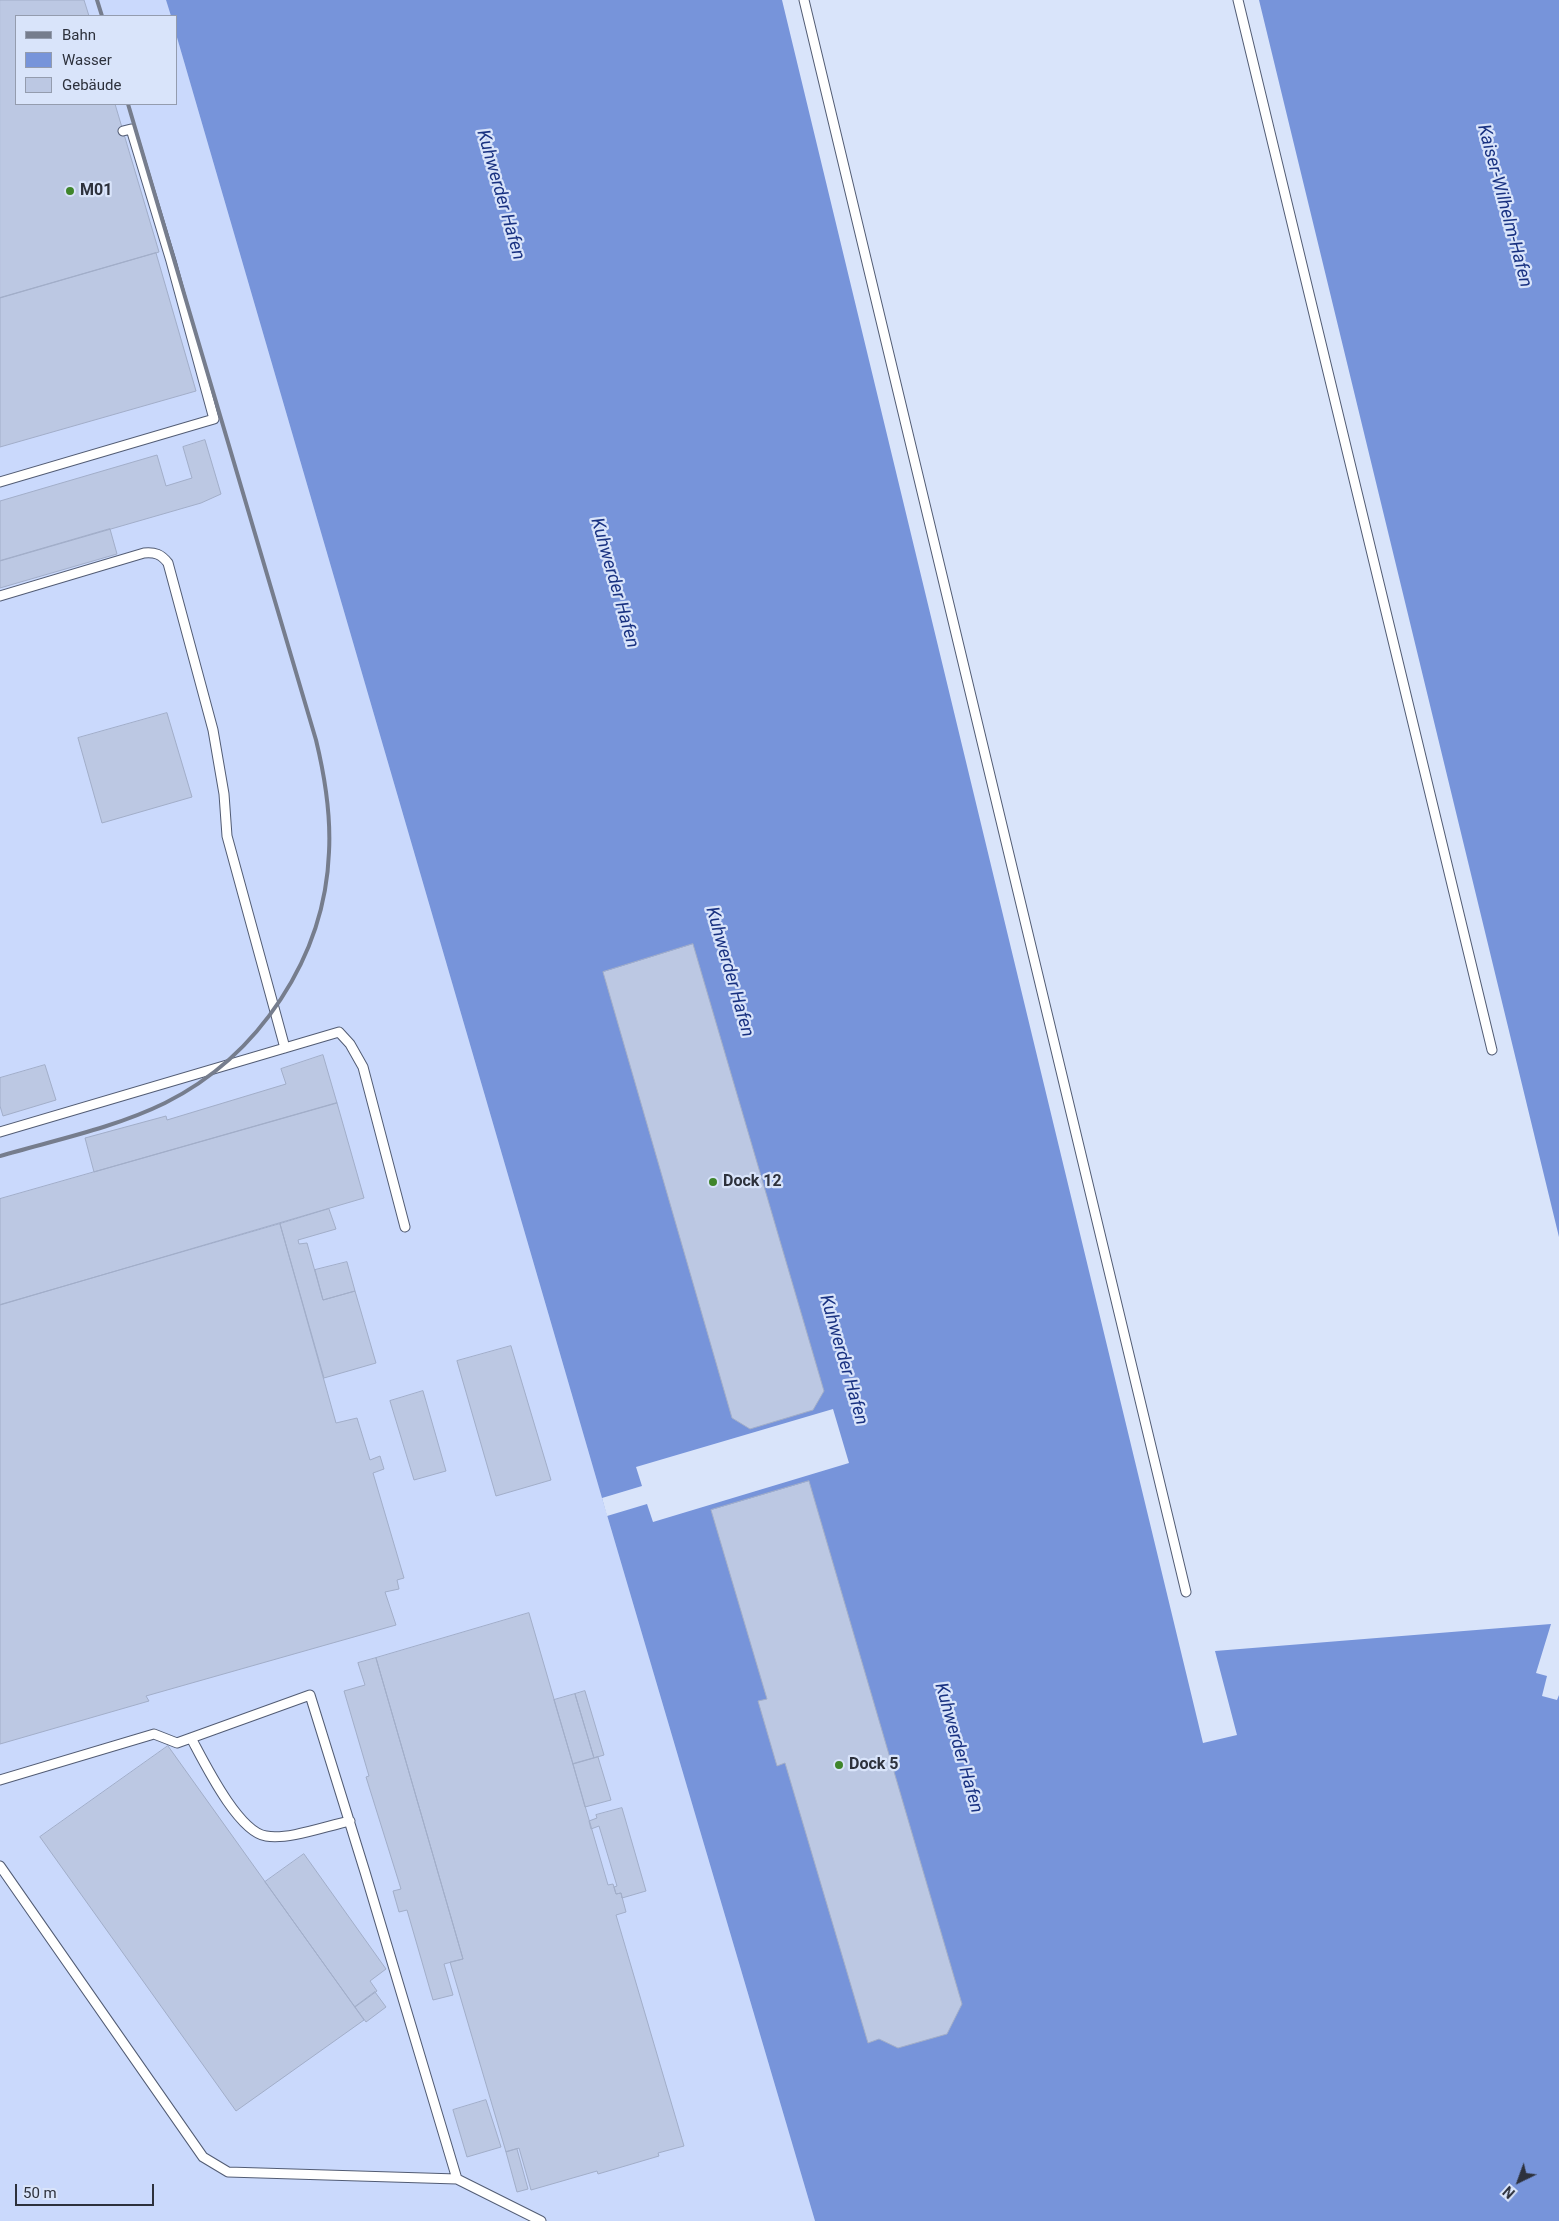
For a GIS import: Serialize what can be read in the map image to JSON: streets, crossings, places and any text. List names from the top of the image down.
{
  "water": ["Kuhwerder Hafen", "Kaiser-Wilhelm-Hafen"],
  "places": ["M01", "Dock 12", "Dock 5"],
  "legend": ["Bahn", "Wasser", "Gebäude"],
  "scale_bar": "50 m",
  "north": "bottom left"
}
